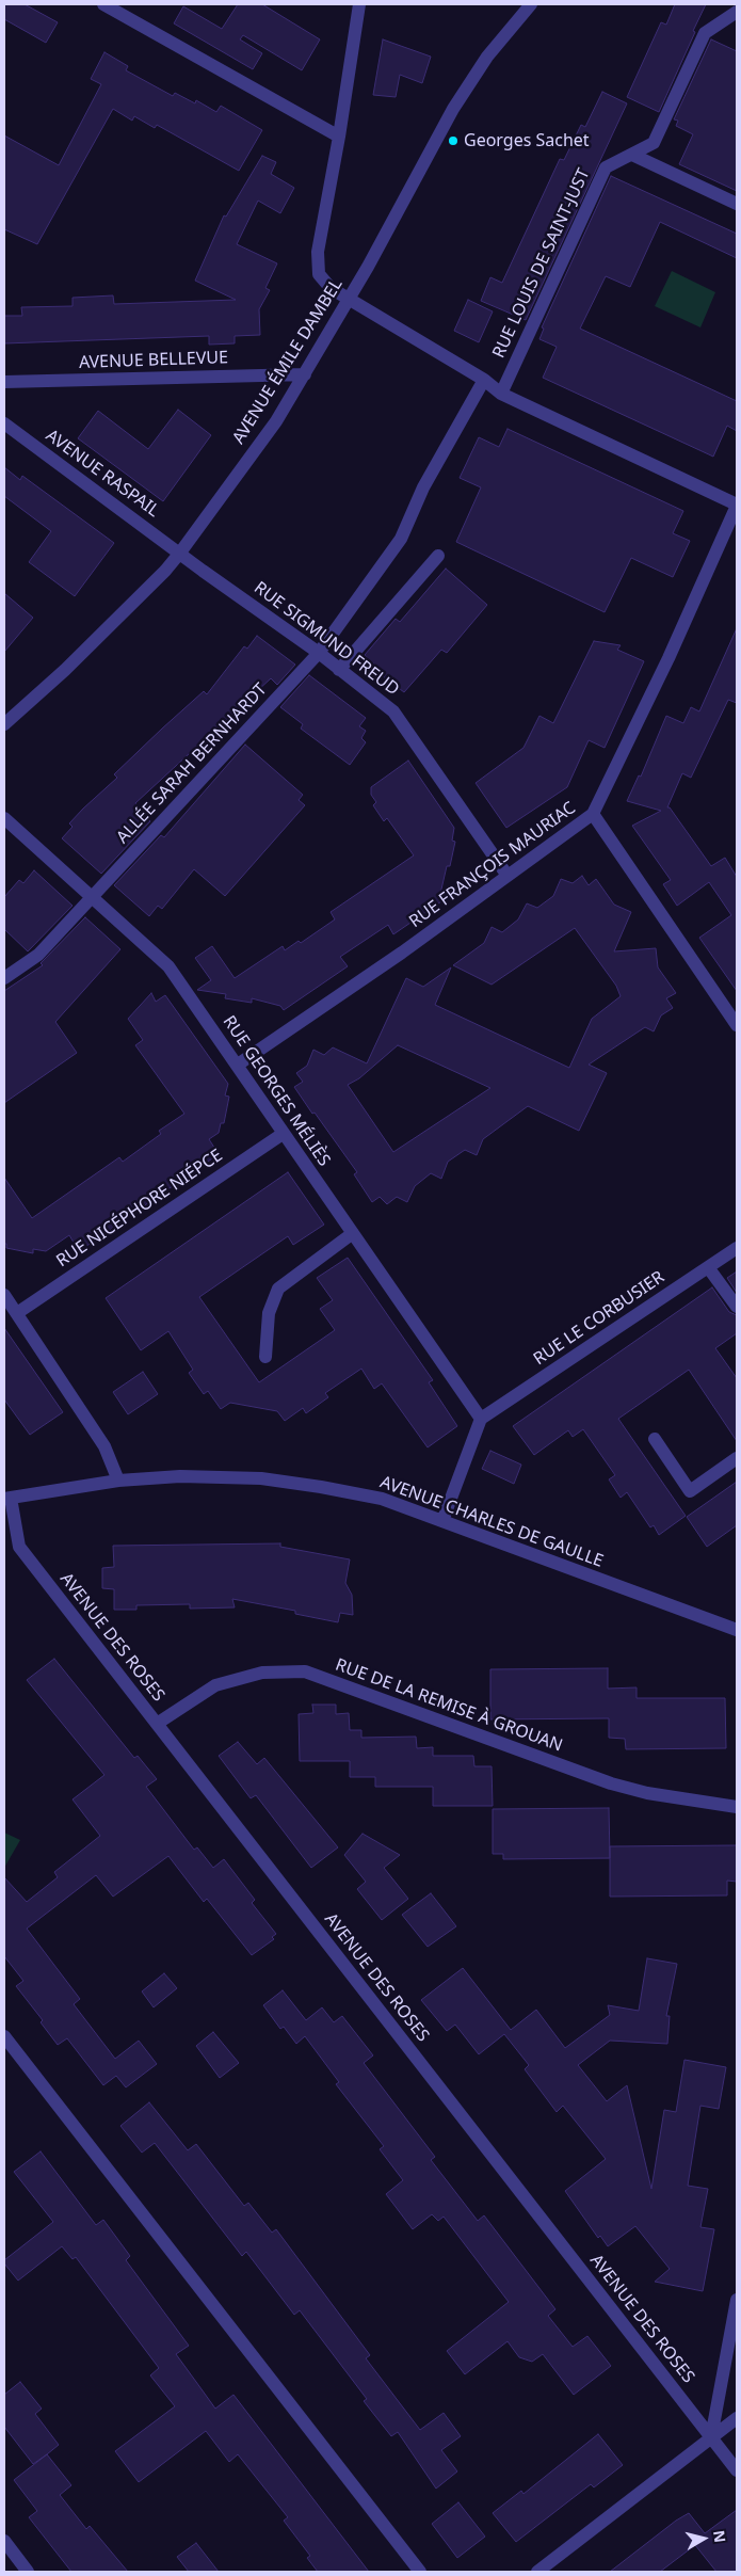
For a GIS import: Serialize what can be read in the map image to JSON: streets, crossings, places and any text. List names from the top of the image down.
{
  "streets": {
    "street": [
      "RUE LOUIS DE SAINT-JUST",
      "AVENUE BELLEVUE",
      "AVENUE ÉMILE DAMBEL",
      "AVENUE RASPAIL",
      "RUE SIGMUND FREUD",
      "ALLÉE SARAH BERNHARDT",
      "RUE FRANÇOIS MAURIAC",
      "RUE GEORGES MÉLIÈS",
      "RUE NICÉPHORE NIÉPCE",
      "RUE LE CORBUSIER",
      "AVENUE CHARLES DE GAULLE",
      "AVENUE DES ROSES",
      "RUE DE LA REMISE À GROUAN"
    ]
  },
  "crossings": [
    ["AVENUE BELLEVUE", "AVENUE ÉMILE DAMBEL"],
    ["AVENUE ÉMILE DAMBEL", "AVENUE RASPAIL"],
    ["AVENUE ÉMILE DAMBEL", "RUE SIGMUND FREUD"],
    ["AVENUE RASPAIL", "RUE SIGMUND FREUD"],
    ["RUE SIGMUND FREUD", "ALLÉE SARAH BERNHARDT"],
    ["RUE SIGMUND FREUD", "RUE FRANÇOIS MAURIAC"],
    ["ALLÉE SARAH BERNHARDT", "RUE GEORGES MÉLIÈS"],
    ["RUE FRANÇOIS MAURIAC", "RUE GEORGES MÉLIÈS"],
    ["RUE GEORGES MÉLIÈS", "RUE NICÉPHORE NIÉPCE"],
    ["RUE GEORGES MÉLIÈS", "RUE LE CORBUSIER"],
    ["AVENUE CHARLES DE GAULLE", "AVENUE DES ROSES"],
    ["AVENUE DES ROSES", "RUE DE LA REMISE À GROUAN"]
  ],
  "places": ["Georges Sachet"],
  "north": "right"
}
